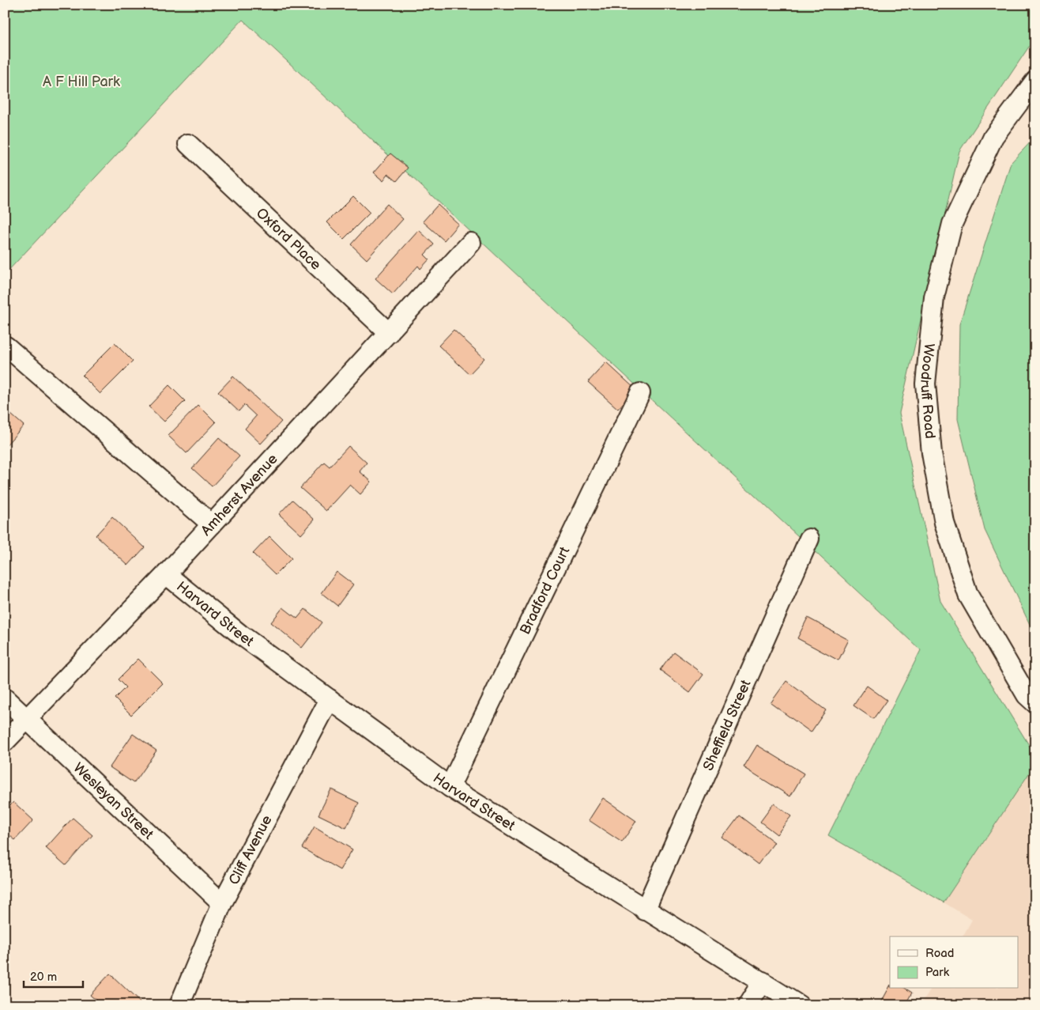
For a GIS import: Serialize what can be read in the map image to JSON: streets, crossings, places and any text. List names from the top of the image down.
{
  "streets": {
    "street": [
      "Oxford Place",
      "Woodruff Road",
      "Amherst Avenue",
      "Bradford Court",
      "Harvard Street",
      "Sheffield Street",
      "Wesleyan Street",
      "Cliff Avenue"
    ]
  },
  "crossings": [
    ["Oxford Place", "Amherst Avenue"],
    ["Amherst Avenue", "Harvard Street"],
    ["Amherst Avenue", "Wesleyan Street"],
    ["Bradford Court", "Harvard Street"],
    ["Harvard Street", "Sheffield Street"],
    ["Harvard Street", "Cliff Avenue"],
    ["Wesleyan Street", "Cliff Avenue"]
  ],
  "parks": ["A F Hill Park"],
  "legend": ["Road", "Park"],
  "scale_bar": "20 m"
}
